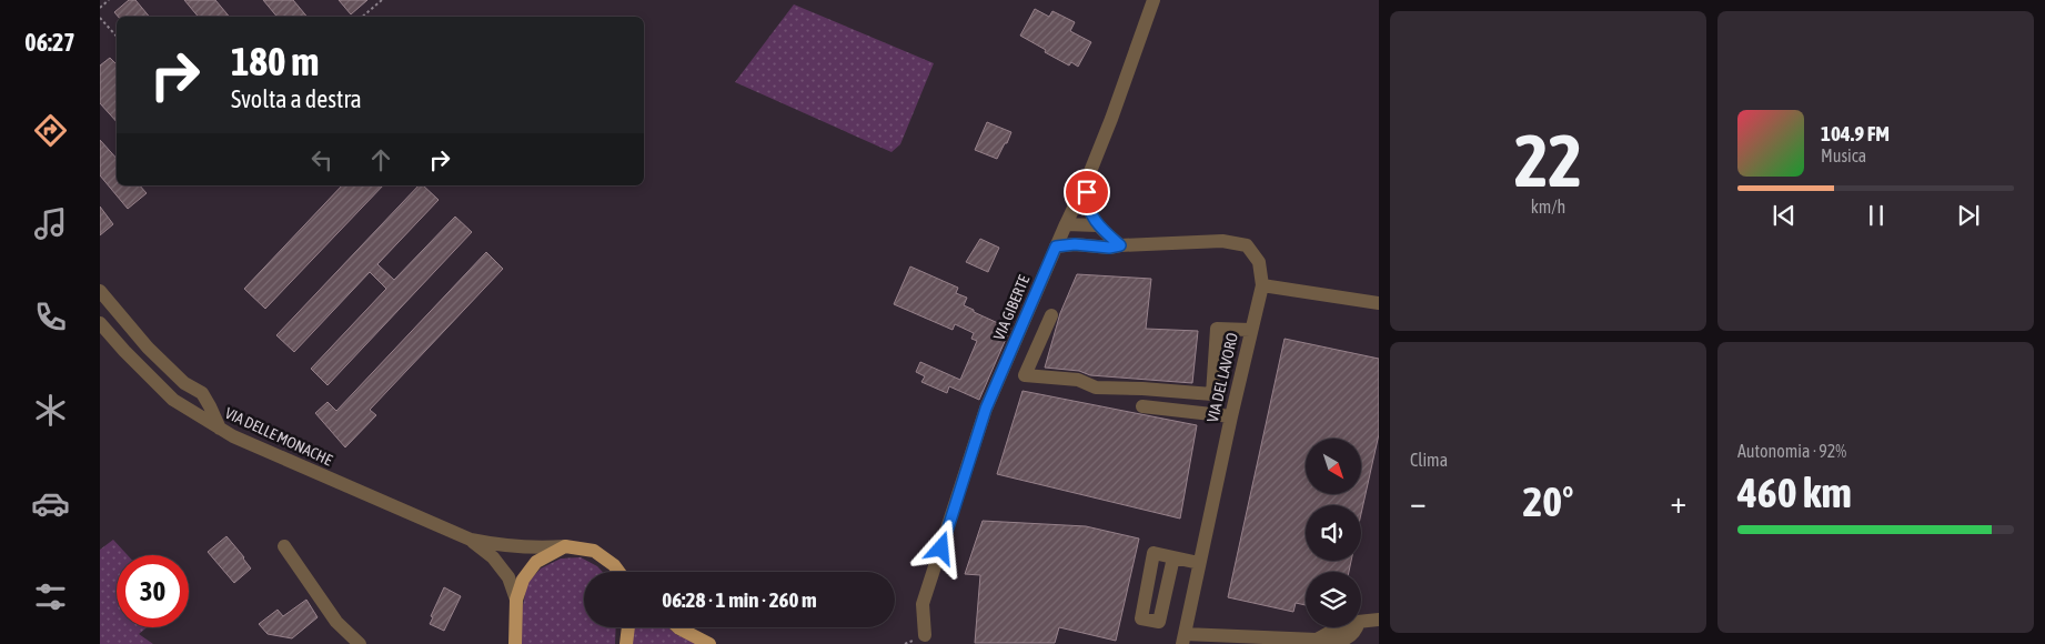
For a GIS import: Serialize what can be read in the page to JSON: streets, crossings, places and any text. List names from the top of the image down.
{
  "streets": {
    "street": ["VIA GIBERTE", "VIA DEL LAVORO", "VIA DELLE MONACHE"]
  },
  "crossings": [
    ["VIA GIBERTE", "VIA DEL LAVORO"]
  ],
  "north": "bottom right",
  "page": {
    "tabs": "06:27",
    "tile": [
      ["22", "km/h"],
      "Clima",
      ["Autonomia · 92%", "460 km"]
    ],
    "turn": ["180 m", "Svolta a destra"],
    "song": ["104.9 FM", "Musica"],
    "heat": ["−", "20°", "+"],
    "limit": "30",
    "trip": "06:28 · 1 min · 260 m"
  }
}
